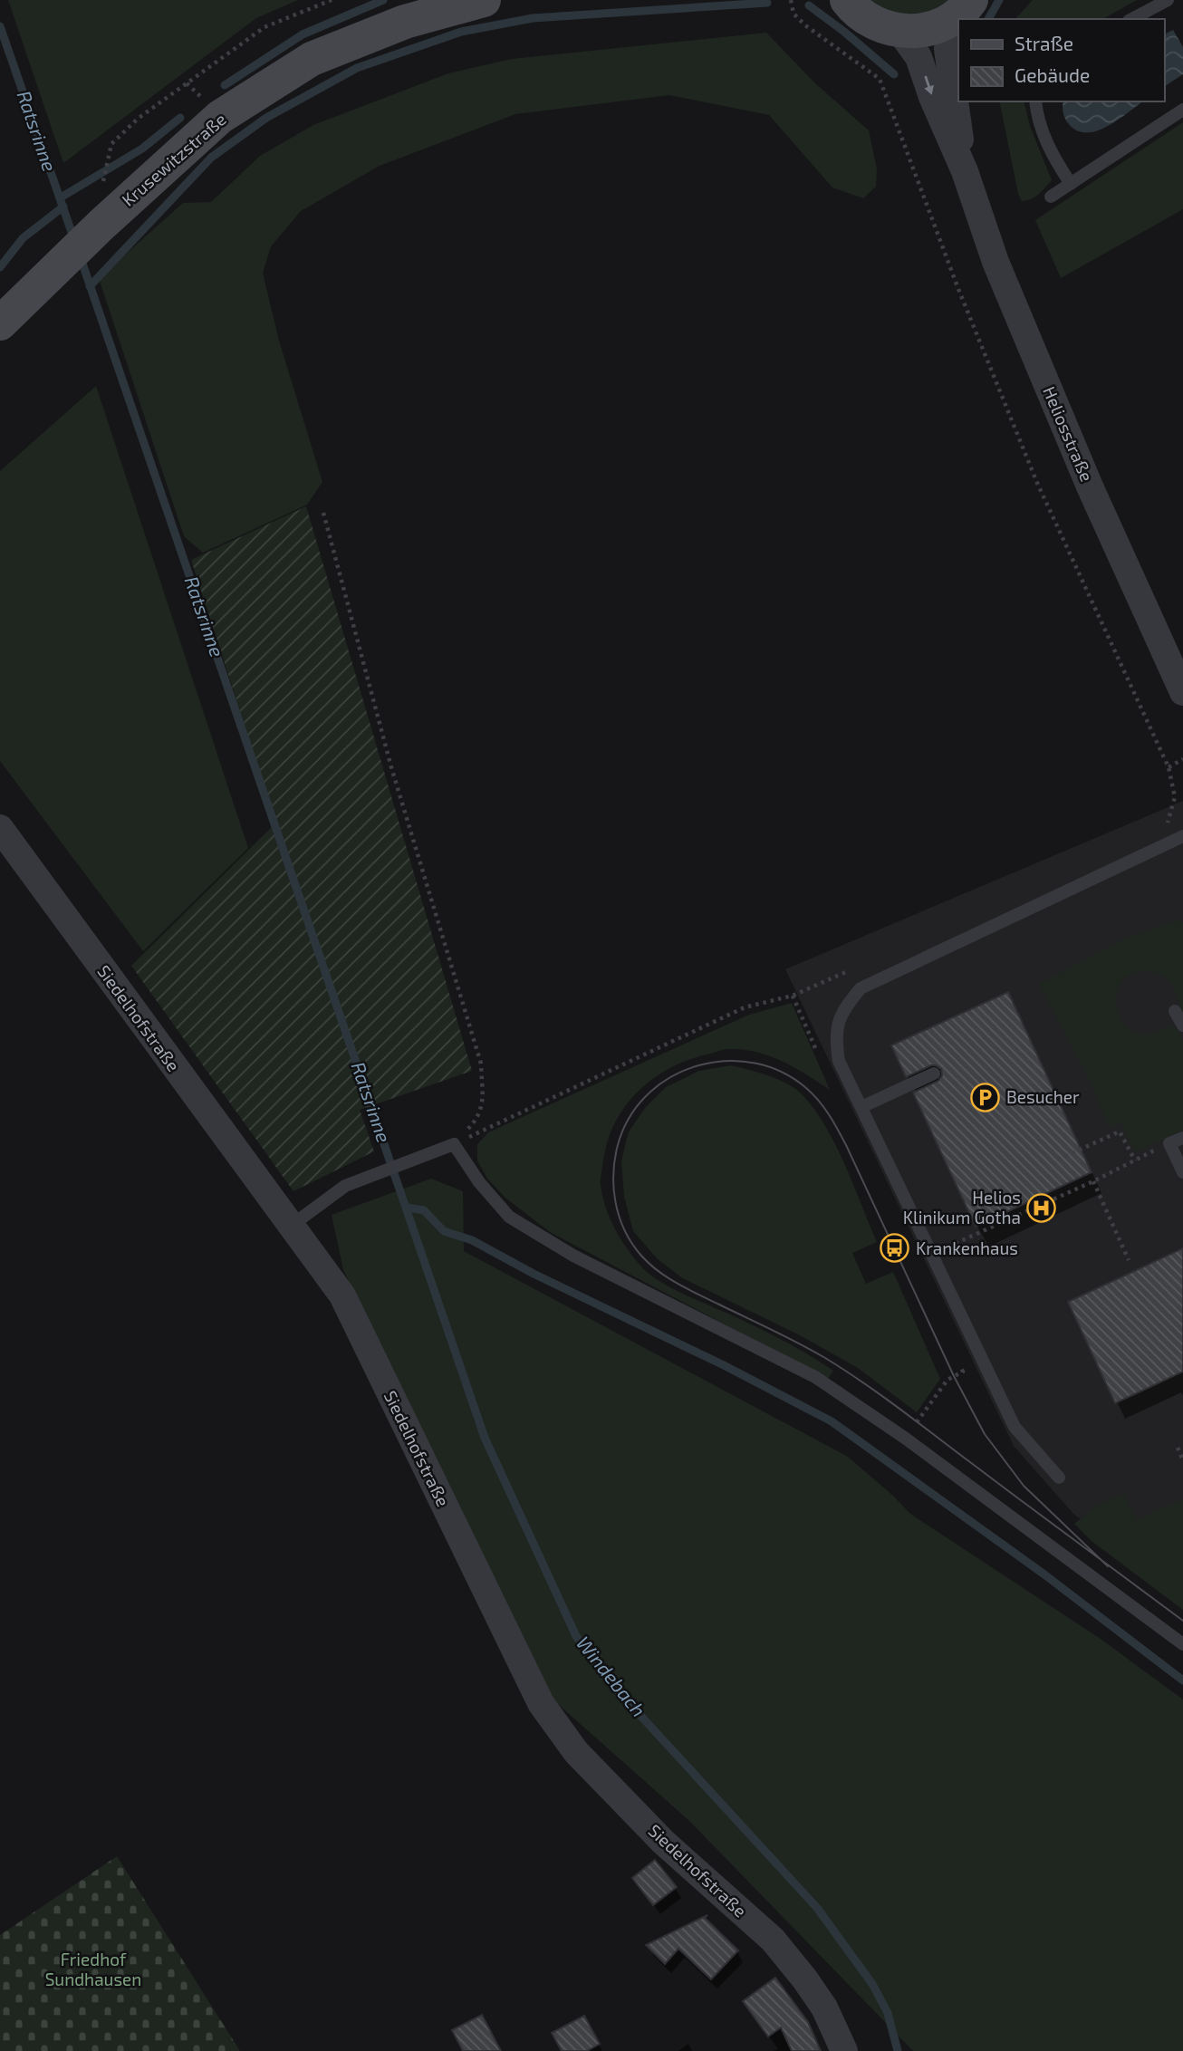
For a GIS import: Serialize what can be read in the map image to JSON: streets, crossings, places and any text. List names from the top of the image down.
{
  "streets": {
    "main road": ["Krusewitzstraße"],
    "street": ["Heliosstraße", "Siedelhofstraße"]
  },
  "water": ["Ratsrinne", "Windebach"],
  "parks": ["Friedhof Sundhausen"],
  "places": {
    "parking": ["Besucher"],
    "hospital": ["Helios Klinikum Gotha"],
    "bus stop": ["Krankenhaus"]
  },
  "legend": ["Straße", "Gebäude"]
}
